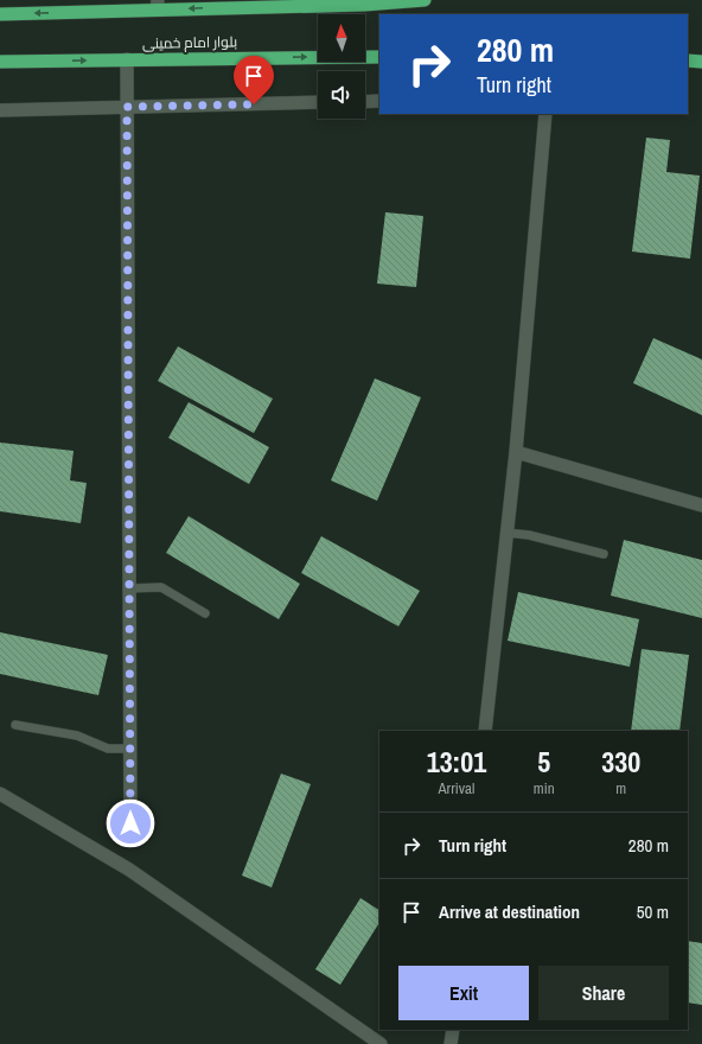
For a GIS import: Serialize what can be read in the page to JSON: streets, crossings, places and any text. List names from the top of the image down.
{
  "streets": {
    "highway": ["بلوار امام خمینی"]
  },
  "north": "top",
  "page": {
    "turn": ["280 m", "Turn right"],
    "eta": [
      "13:01",
      "Arrival",
      "5",
      "min",
      "330",
      "m"
    ],
    "list": [
      {
        "name": "Turn right",
        "value": "280 m"
      },
      {
        "name": "Arrive at destination",
        "value": "50 m"
      }
    ],
    "buttons": ["Exit", "Share"]
  }
}
